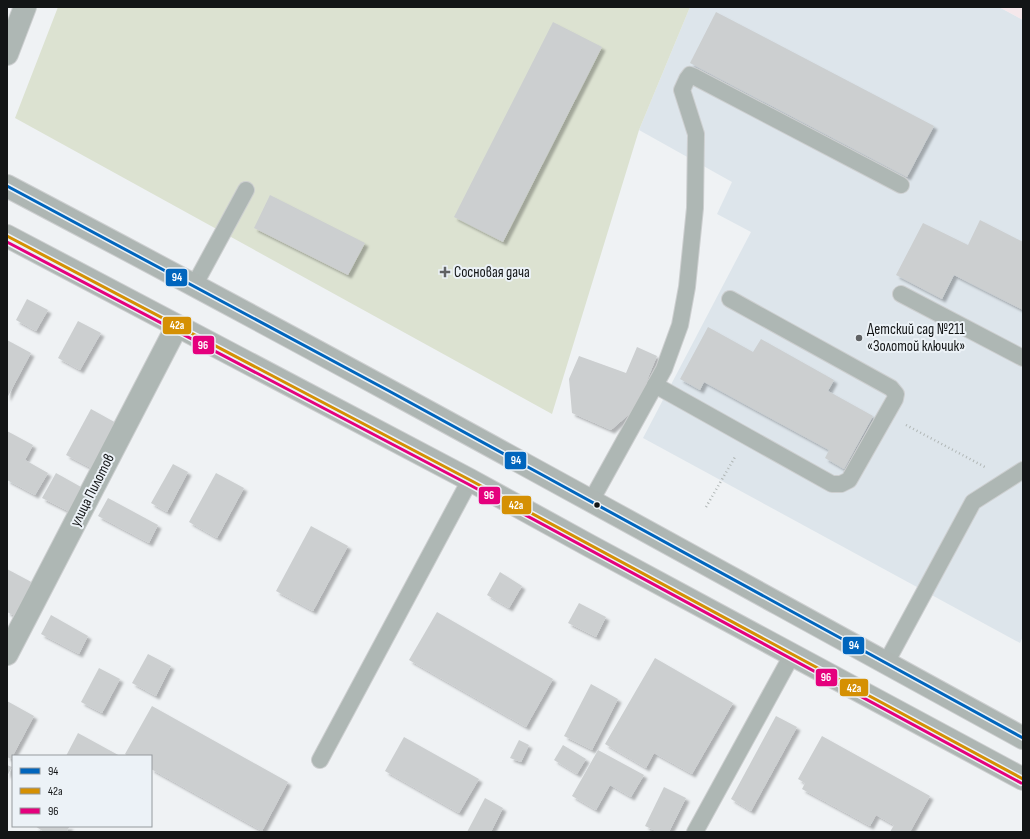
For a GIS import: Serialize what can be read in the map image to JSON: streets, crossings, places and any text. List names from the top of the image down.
{
  "streets": {
    "street": ["улица Пилотов"]
  },
  "places": {
    "health": ["Сосновая дача"],
    "other": ["Детский сад №211 «Золотой ключик»"]
  },
  "lines": ["transit line 94", "transit line 42a", "transit line 96"],
  "legend": ["94", "42a", "96"]
}
